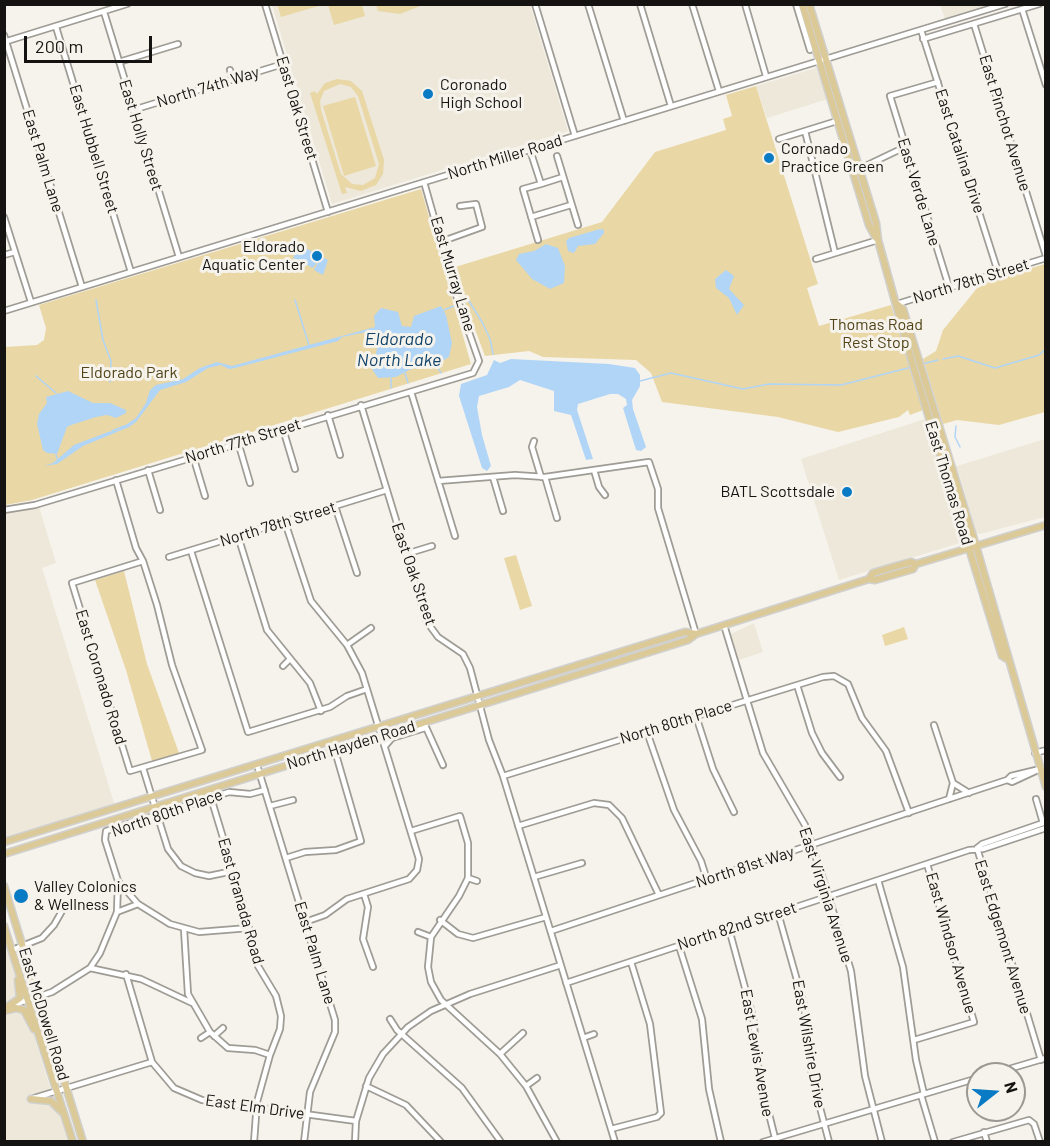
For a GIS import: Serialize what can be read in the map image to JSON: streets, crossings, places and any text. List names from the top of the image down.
{
  "streets": {
    "main road": ["East Thomas Road", "North Hayden Road", "East McDowell Road"],
    "street": [
      "North 74th Way",
      "East Oak Street",
      "East Pinchot Avenue",
      "East Holly Street",
      "East Hubbell Street",
      "East Catalina Drive",
      "North Miller Road",
      "East Palm Lane",
      "East Verde Lane",
      "East Murray Lane",
      "North 78th Street",
      "North 77th Street",
      "East Coronado Road",
      "North 80th Place",
      "North 81st Way",
      "East Virginia Avenue",
      "East Granada Road",
      "North 82nd Street",
      "East Edgemont Avenue",
      "East Windsor Avenue",
      "East Wilshire Drive",
      "East Lewis Avenue",
      "East Elm Drive"
    ]
  },
  "crossings": [
    ["North 74th Way", "East Oak Street"],
    ["North 74th Way", "East Holly Street"],
    ["East Oak Street", "North Miller Road"],
    ["East Oak Street", "North 78th Street"],
    ["East Oak Street", "North 77th Street"],
    ["East Oak Street", "North 80th Place"],
    ["East Oak Street", "North Hayden Road"],
    ["East Oak Street", "North 81st Way"],
    ["East Oak Street", "North 82nd Street"],
    ["East Pinchot Avenue", "North 78th Street"],
    ["East Holly Street", "North Miller Road"],
    ["East Hubbell Street", "North Miller Road"],
    ["East Catalina Drive", "North Miller Road"],
    ["East Catalina Drive", "East Verde Lane"],
    ["East Catalina Drive", "North 78th Street"],
    ["North Miller Road", "East Palm Lane"],
    ["North Miller Road", "East Murray Lane"],
    ["North Miller Road", "East Thomas Road"],
    ["East Palm Lane", "North 80th Place"],
    ["East Palm Lane", "North Hayden Road"],
    ["East Palm Lane", "East Elm Drive"],
    ["East Verde Lane", "North 78th Street"],
    ["East Murray Lane", "North 77th Street"],
    ["North 78th Street", "East Thomas Road"],
    ["East Thomas Road", "North Hayden Road"],
    ["East Thomas Road", "North 81st Way"],
    ["North 80th Place", "East Virginia Avenue"],
    ["North 80th Place", "East Granada Road"],
    ["North Hayden Road", "East Virginia Avenue"],
    ["North 81st Way", "East Virginia Avenue"],
    ["East Virginia Avenue", "North 82nd Street"],
    ["East Granada Road", "East Elm Drive"],
    ["North 82nd Street", "East Edgemont Avenue"],
    ["North 82nd Street", "East Windsor Avenue"],
    ["North 82nd Street", "East Wilshire Drive"],
    ["North 82nd Street", "East Lewis Avenue"]
  ],
  "water": ["Eldorado North Lake"],
  "parks": ["Thomas Road Rest Stop", "Eldorado Park"],
  "places": [
    "Coronado High School",
    "Coronado Practice Green",
    "Eldorado Aquatic Center",
    "BATL Scottsdale",
    "Valley Colonics & Wellness"
  ],
  "scale_bar": "200 m",
  "north": "right"
}
